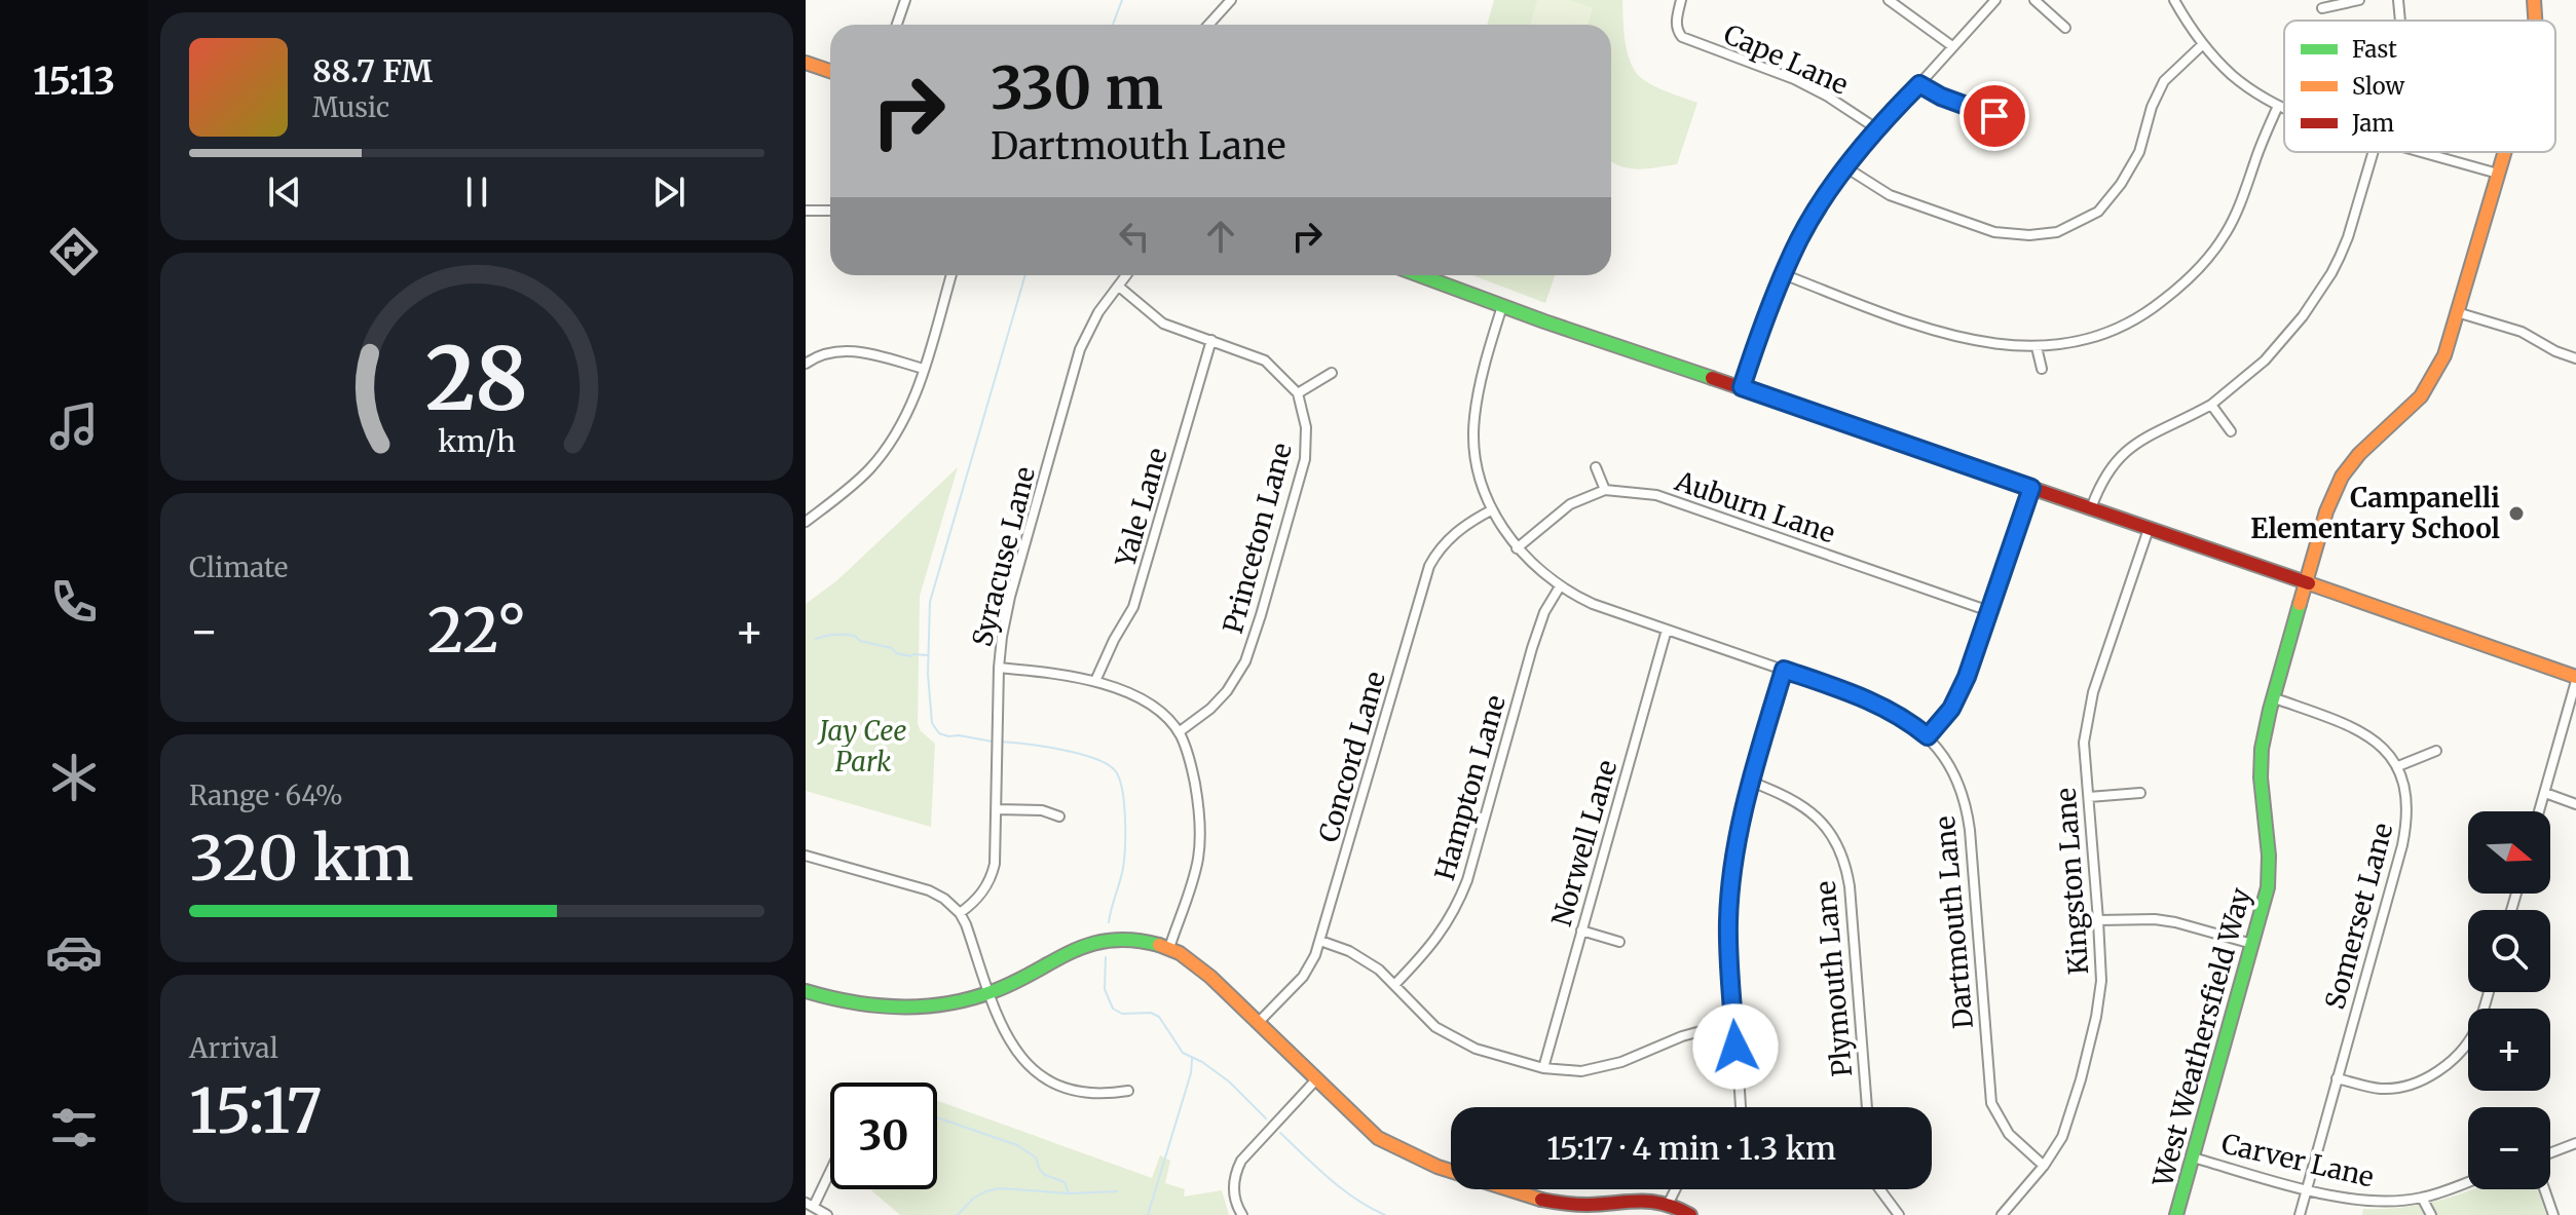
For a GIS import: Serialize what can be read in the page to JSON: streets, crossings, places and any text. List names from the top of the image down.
{
  "streets": {
    "street": [
      "Cape Lane",
      "Yale Lane",
      "Auburn Lane",
      "Princeton Lane",
      "Syracuse Lane",
      "Concord Lane",
      "Hampton Lane",
      "Norwell Lane",
      "Kingston Lane",
      "Somerset Lane",
      "Dartmouth Lane",
      "Plymouth Lane",
      "West Weathersfield Way",
      "Carver Lane"
    ]
  },
  "crossings": [
    ["Auburn Lane", "Dartmouth Lane"],
    ["Concord Lane", "Dartmouth Lane"],
    ["Hampton Lane", "Dartmouth Lane"],
    ["Norwell Lane", "Dartmouth Lane"],
    ["Kingston Lane", "Dartmouth Lane"],
    ["Somerset Lane", "Carver Lane"],
    ["West Weathersfield Way", "Carver Lane"]
  ],
  "parks": ["Jay Cee Park"],
  "places": ["Campanelli Elementary School"],
  "legend": ["Fast", "Slow", "Jam"],
  "north": "right",
  "page": {
    "tabs": "15:13",
    "turn": ["330 m", "Dartmouth Lane"],
    "song": ["88.7 FM", "Music"],
    "tile": [
      "Climate",
      ["Range · 64%", "320 km"],
      ["Arrival", "15:17"]
    ],
    "heat": ["−", "22°", "+"],
    "map_buttons": ["+", "−"],
    "limit": "30",
    "trip": "15:17 · 4 min · 1.3 km",
    "gauge": ["28", "km/h"]
  }
}
